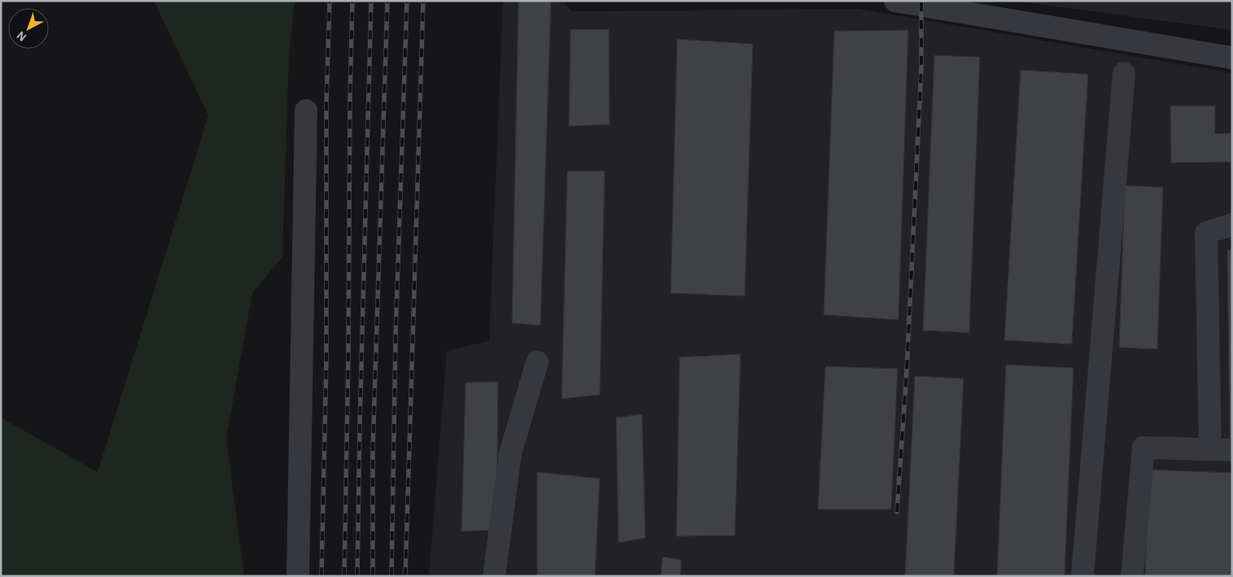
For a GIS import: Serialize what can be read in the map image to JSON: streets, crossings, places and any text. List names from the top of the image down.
{
  "north": "bottom left"
}
